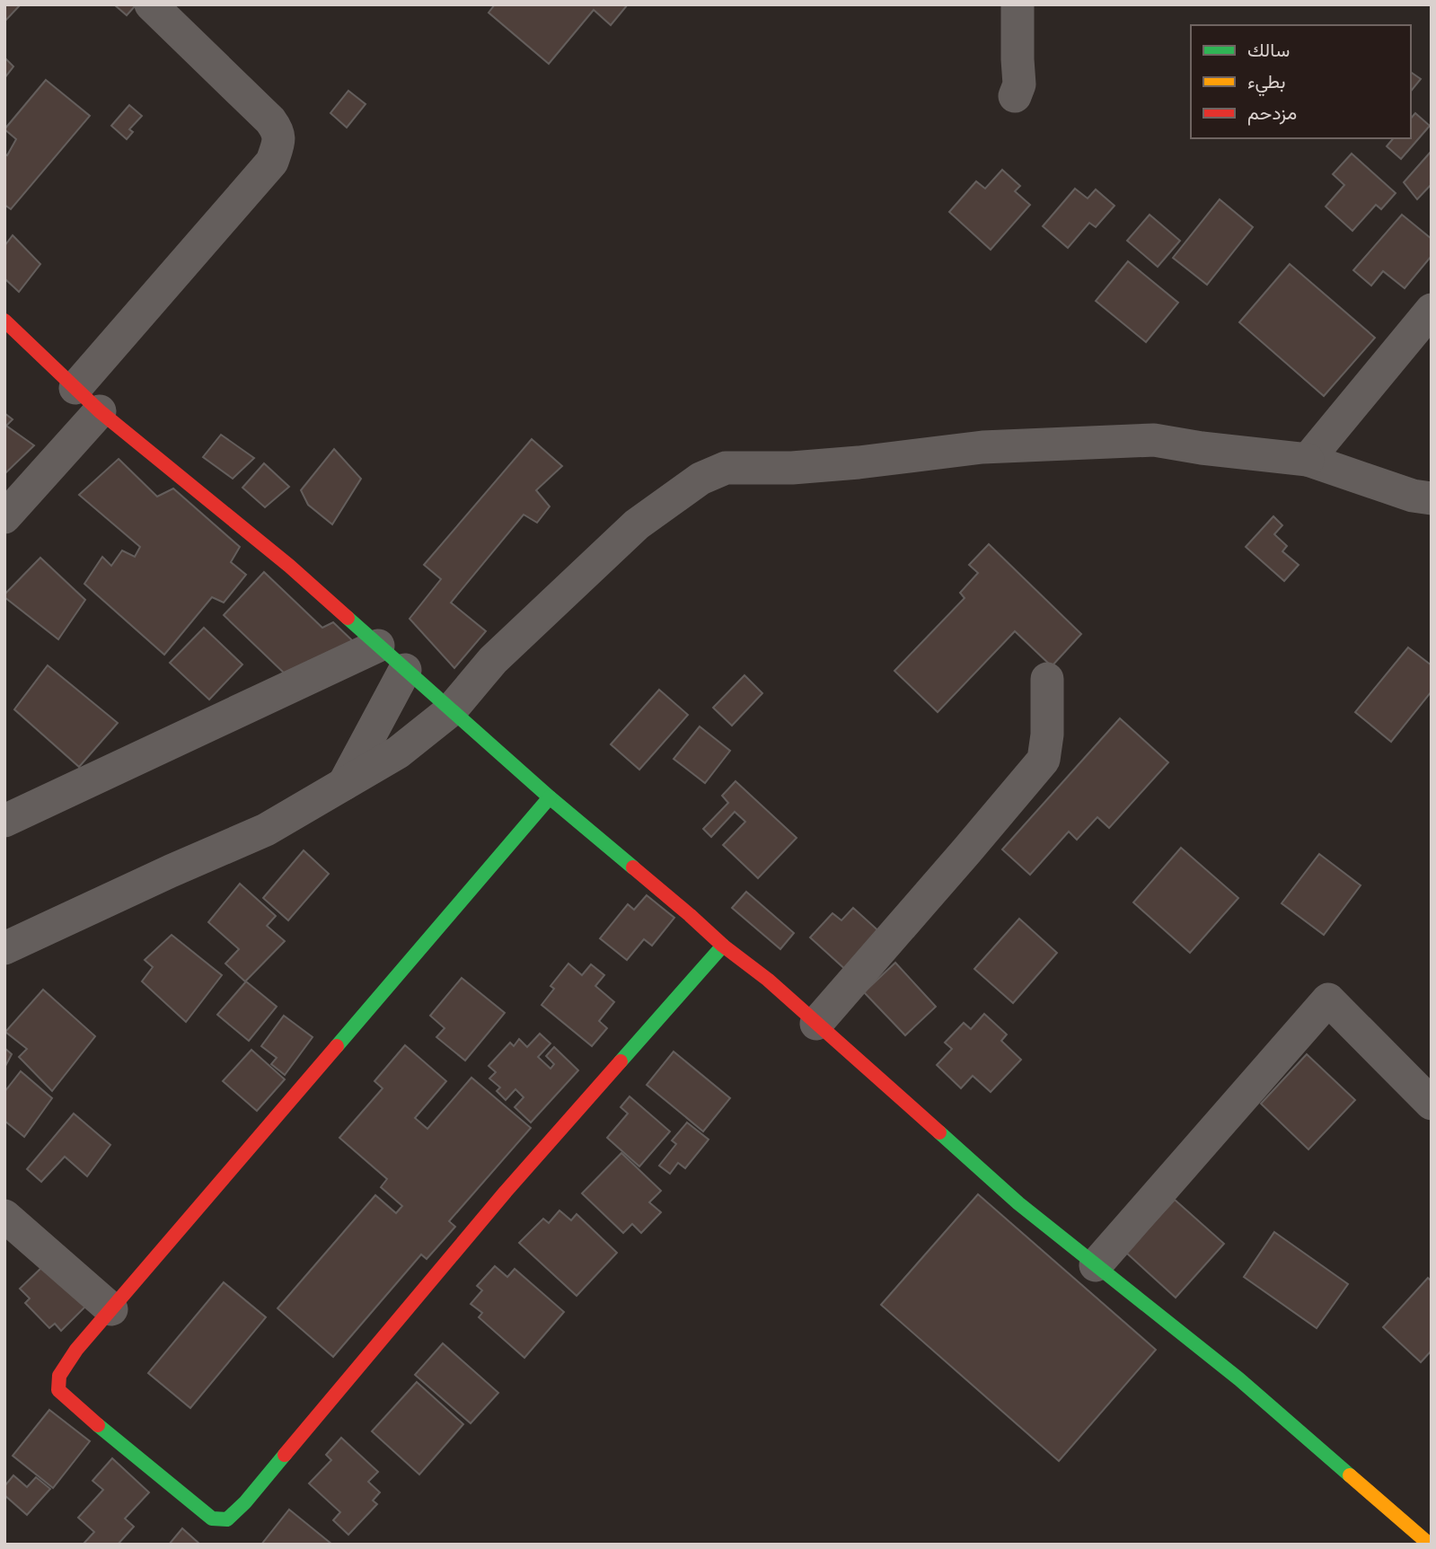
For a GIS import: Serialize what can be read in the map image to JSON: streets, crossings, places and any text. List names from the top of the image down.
{
  "legend": ["سالك", "بطيء", "مزدحم"]
}
